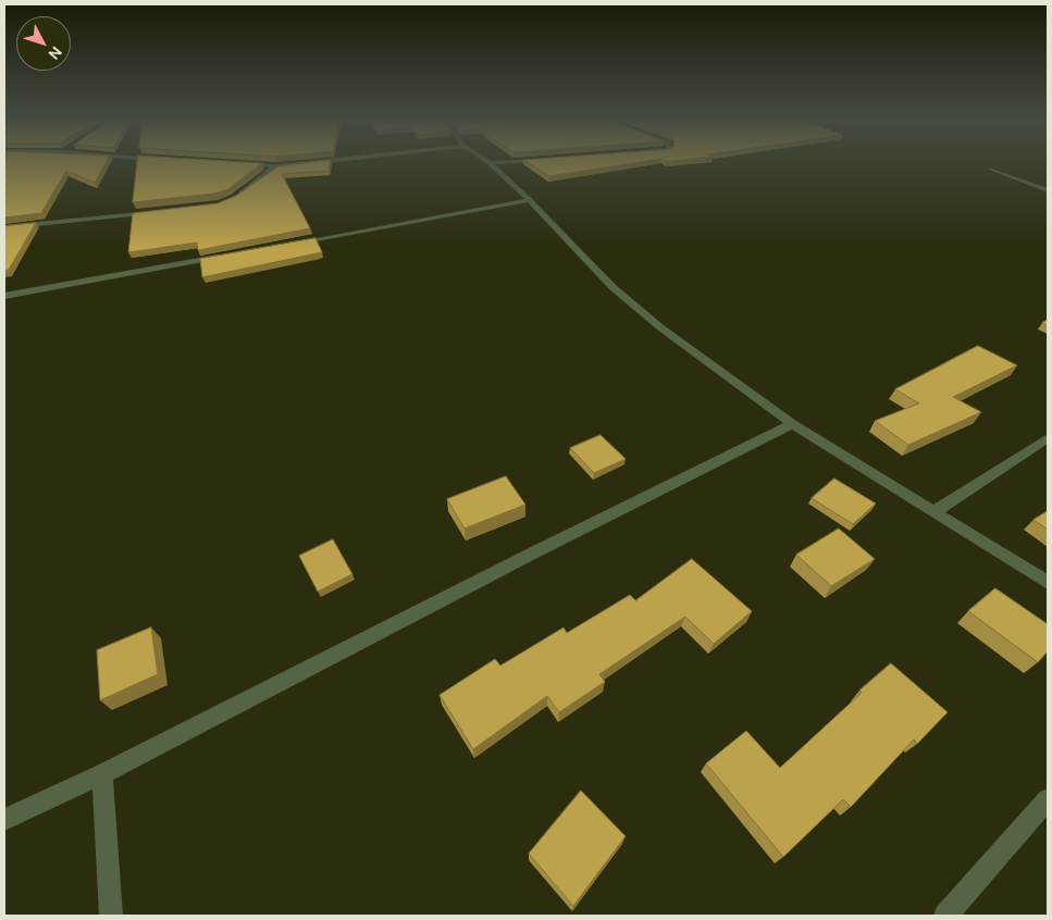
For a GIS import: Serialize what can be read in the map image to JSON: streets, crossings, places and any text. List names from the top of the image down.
{
  "north": "bottom right"
}
